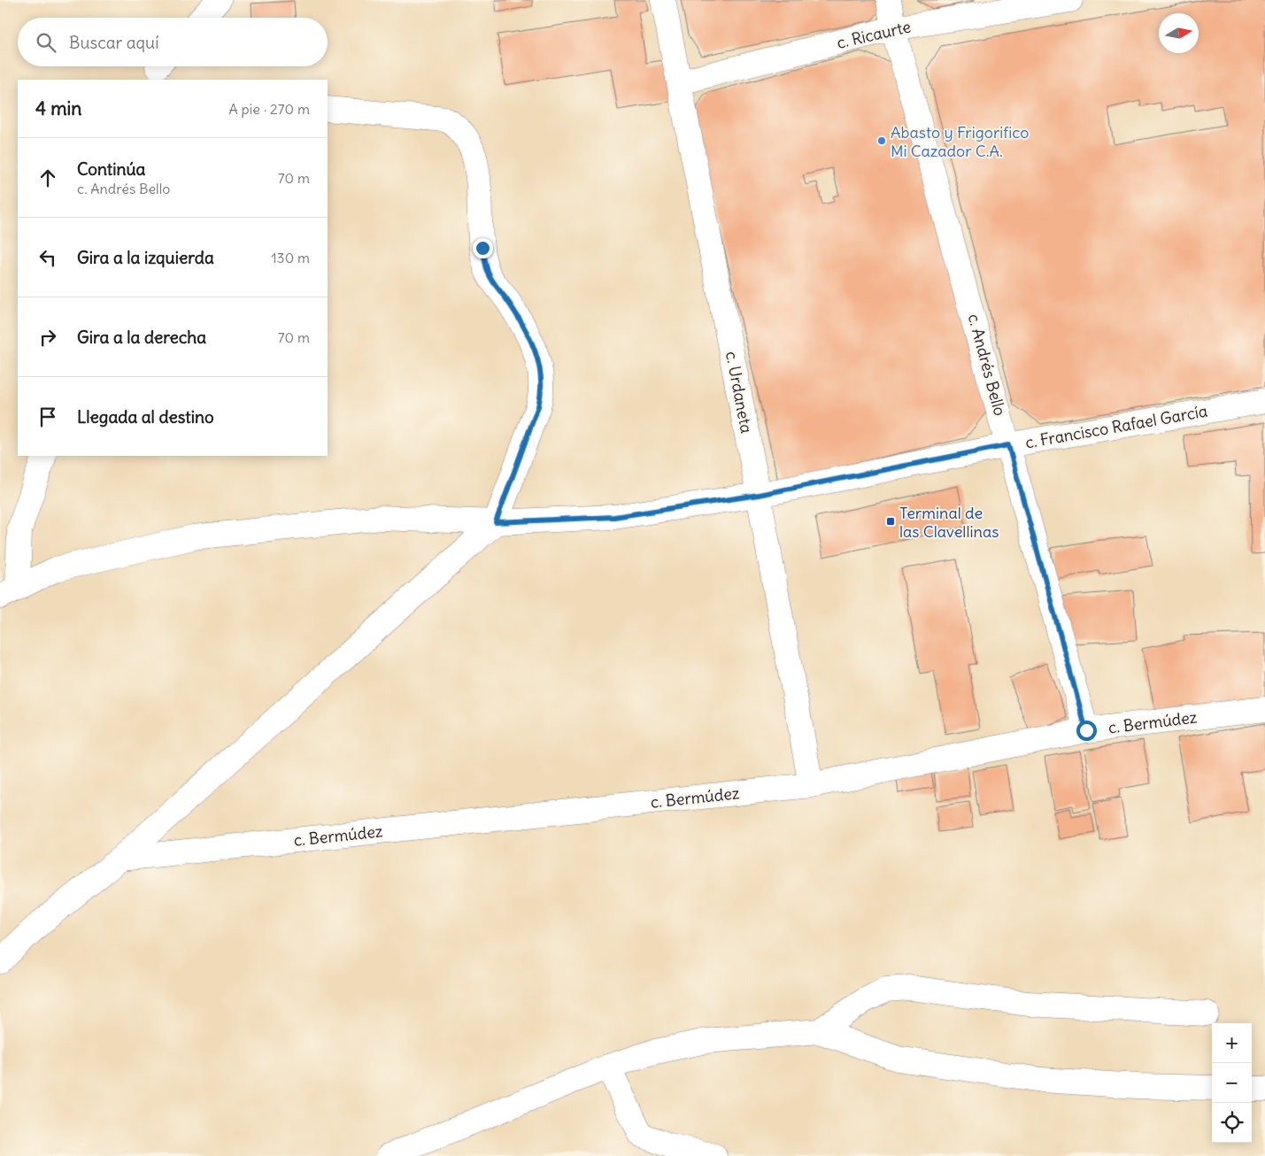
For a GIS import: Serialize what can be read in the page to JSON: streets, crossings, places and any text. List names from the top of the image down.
{
  "streets": {
    "street": [
      "c. Ricaurte",
      "c. Andrés Bello",
      "c. Urdaneta",
      "c. Francisco Rafael García",
      "c. Bermúdez"
    ]
  },
  "crossings": [
    ["c. Ricaurte", "c. Andrés Bello"],
    ["c. Ricaurte", "c. Urdaneta"],
    ["c. Andrés Bello", "c. Francisco Rafael García"],
    ["c. Andrés Bello", "c. Bermúdez"],
    ["c. Urdaneta", "c. Francisco Rafael García"],
    ["c. Urdaneta", "c. Bermúdez"]
  ],
  "places": {
    "other": ["Abasto y Frigorifico Mi Cazador C.A."],
    "transit": ["Terminal de las Clavellinas"]
  },
  "north": "right",
  "page": {
    "search": "Buscar aquí",
    "heading": ["4 min", "A pie · 270 m"],
    "list": [
      ["Continúa", "c. Andrés Bello", "70 m"],
      ["Gira a la izquierda", "130 m"],
      ["Gira a la derecha", "70 m"],
      "Llegada al destino"
    ],
    "map_buttons": ["+", "−"]
  }
}
